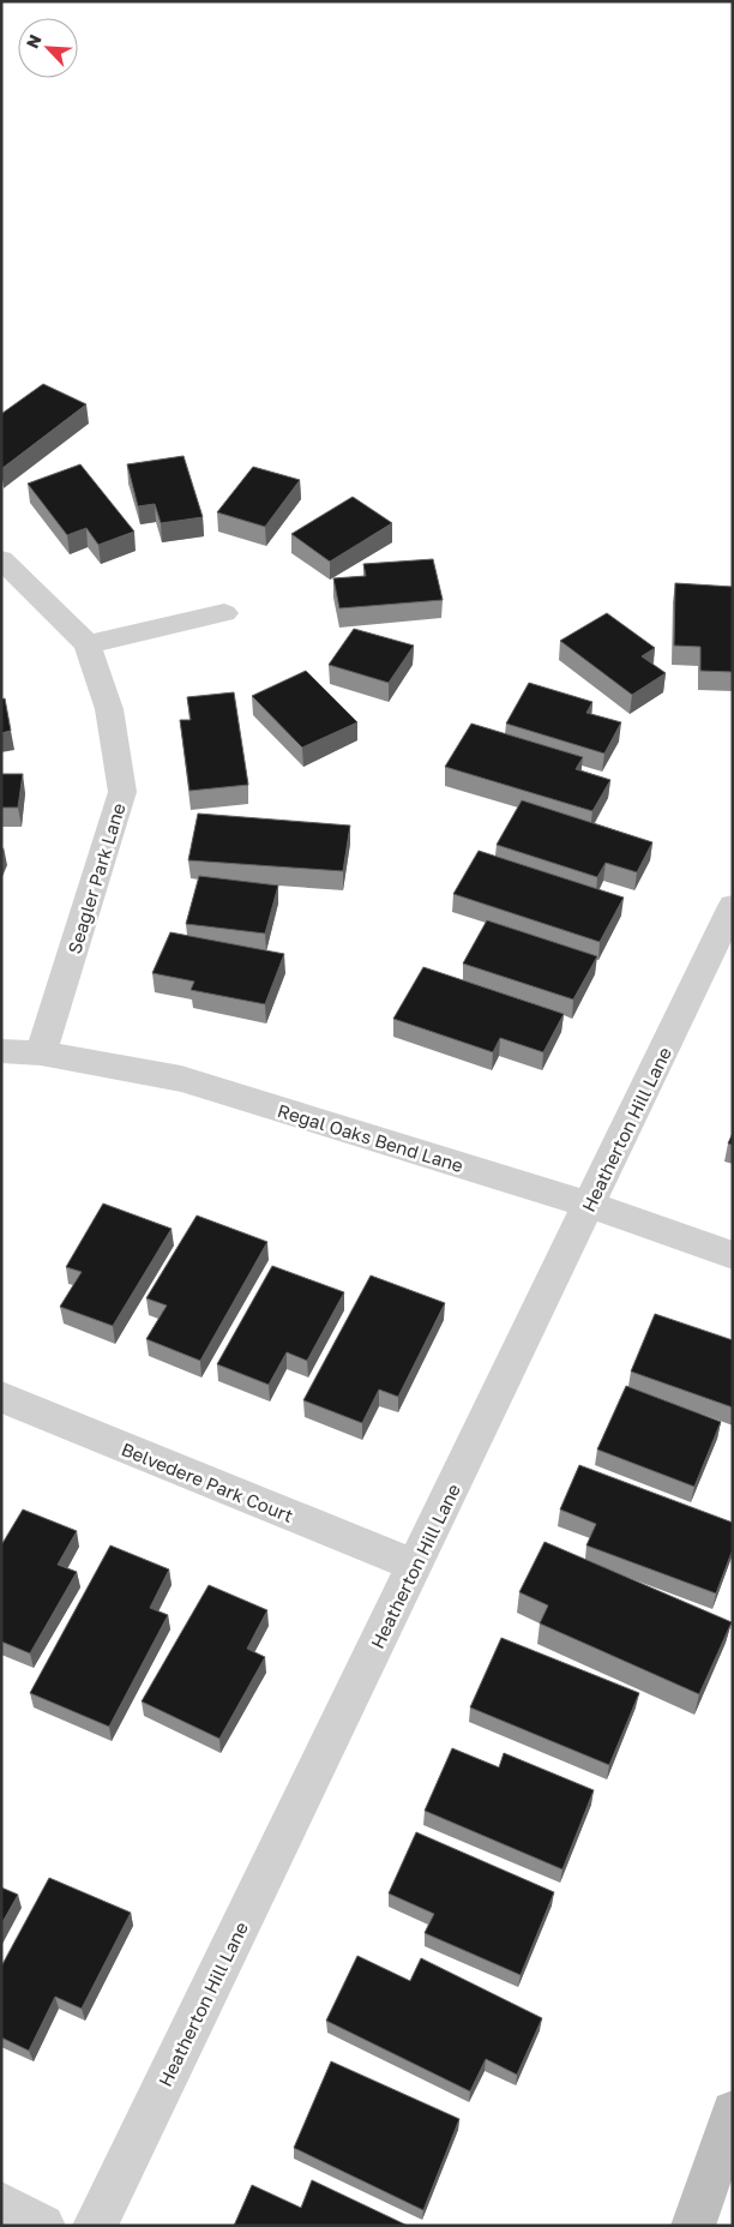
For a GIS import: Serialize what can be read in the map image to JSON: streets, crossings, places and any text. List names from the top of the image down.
{
  "streets": {
    "street": [
      "Seagler Park Lane",
      "Heatherton Hill Lane",
      "Regal Oaks Bend Lane",
      "Belvedere Park Court"
    ]
  },
  "crossings": [
    ["Seagler Park Lane", "Regal Oaks Bend Lane"],
    ["Heatherton Hill Lane", "Regal Oaks Bend Lane"],
    ["Heatherton Hill Lane", "Belvedere Park Court"]
  ],
  "north": "top left"
}
